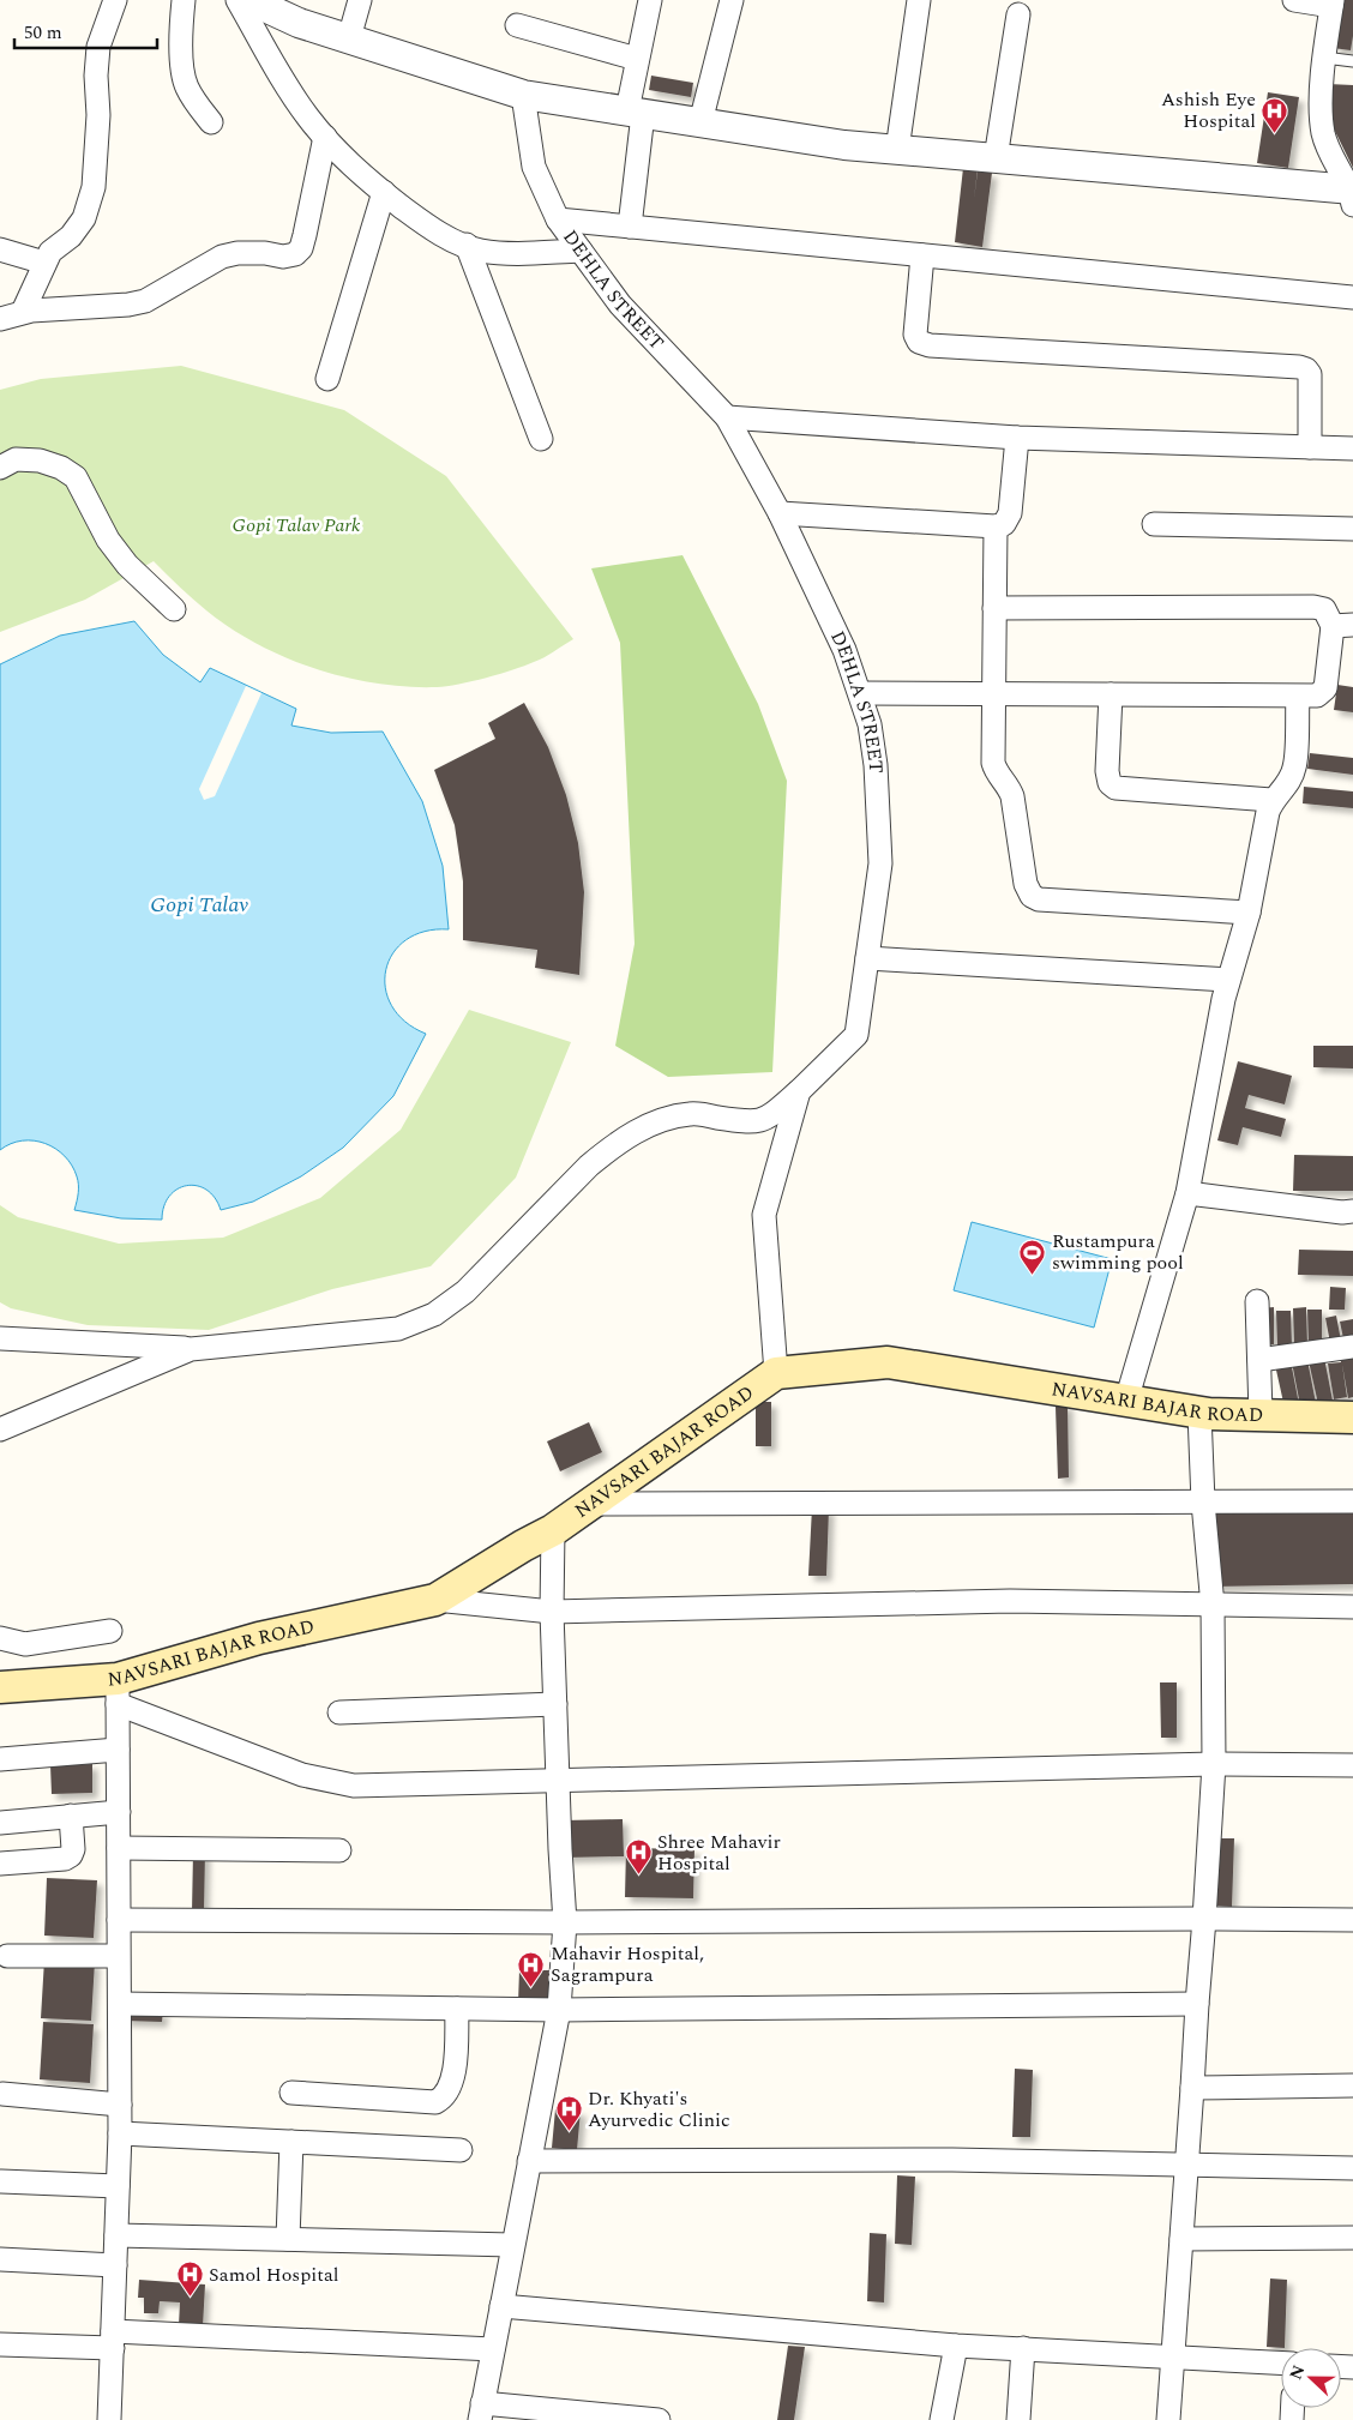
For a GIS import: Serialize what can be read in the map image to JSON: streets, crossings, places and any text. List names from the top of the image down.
{
  "streets": {
    "main road": ["NAVSARI BAJAR ROAD"],
    "street": ["DEHLA STREET"]
  },
  "crossings": [
    ["DEHLA STREET", "NAVSARI BAJAR ROAD"]
  ],
  "water": ["Gopi Talav"],
  "parks": ["Gopi Talav Park"],
  "places": {
    "hospital": [
      "Ashish Eye Hospital",
      "Shree Mahavir Hospital",
      "Mahavir Hospital, Sagrampura",
      "Dr. Khyati's Ayurvedic Clinic",
      "Samol Hospital"
    ],
    "sports": ["Rustampura swimming pool"]
  },
  "scale_bar": "50 m",
  "north": "left"
}
